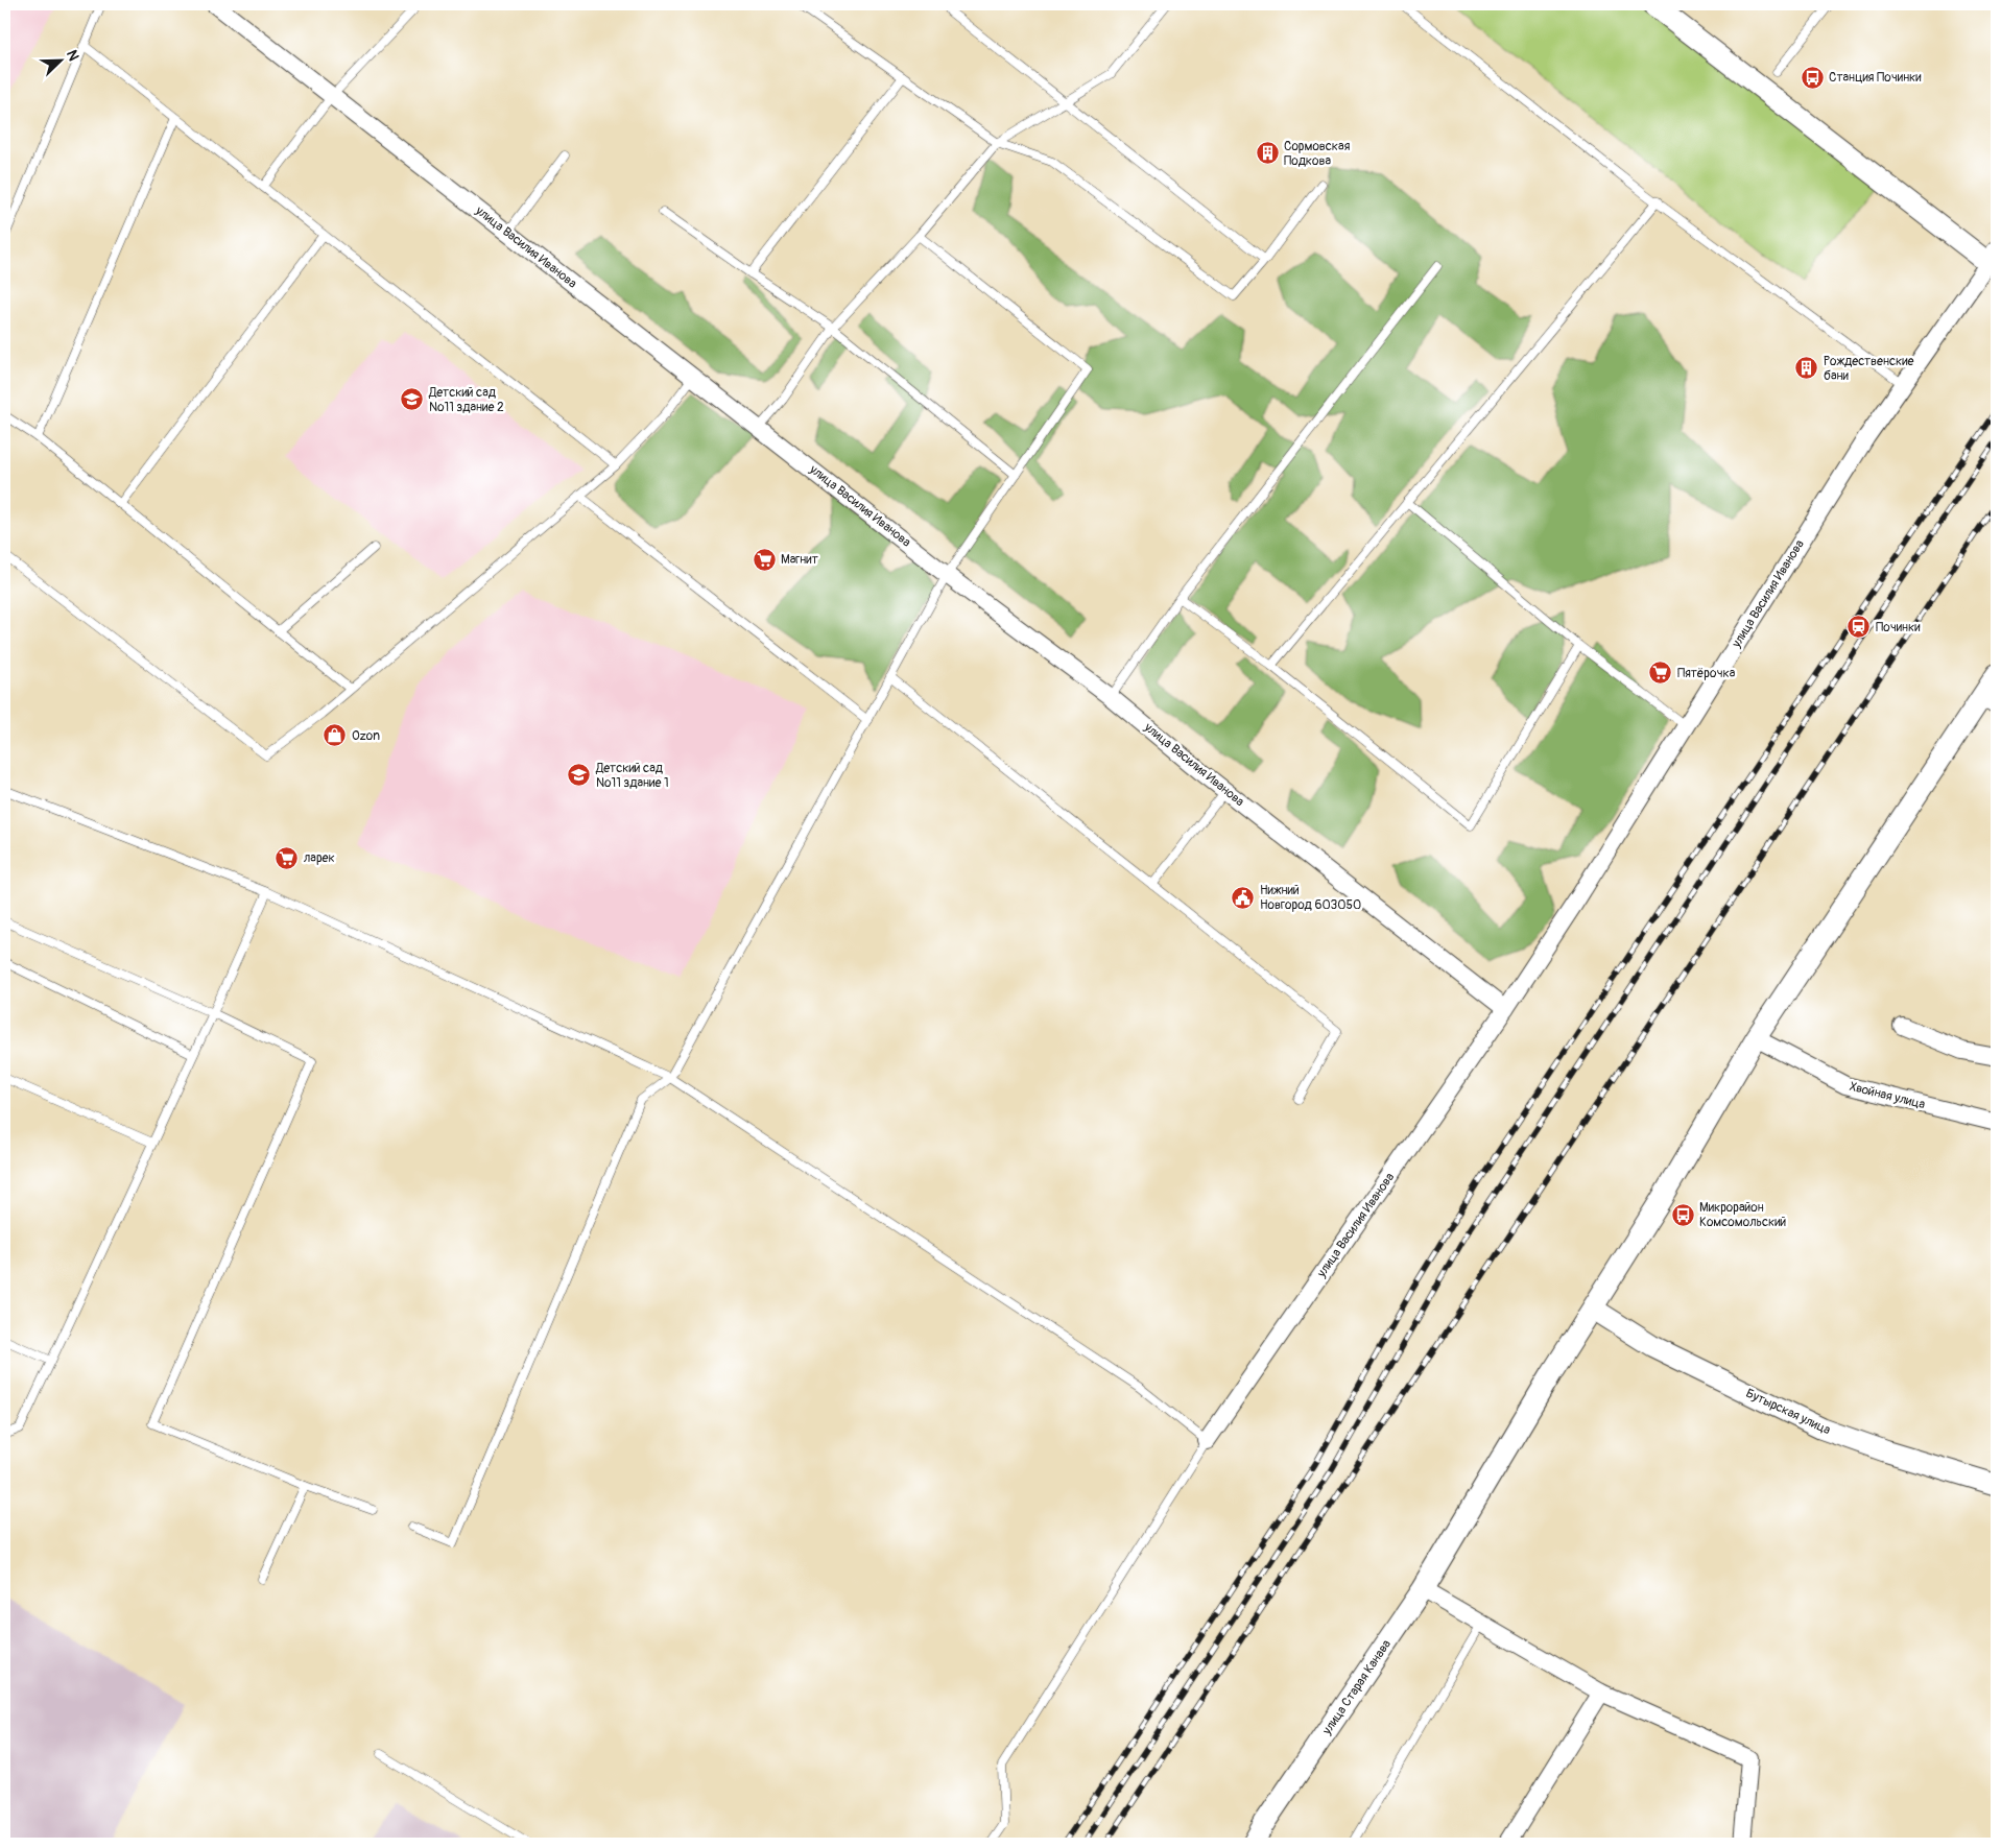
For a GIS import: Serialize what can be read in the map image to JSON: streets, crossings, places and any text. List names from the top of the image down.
{
  "streets": {
    "street": [
      "улица Василия Иванова",
      "Хвойная улица",
      "Бутырская улица",
      "улица Старая Канава"
    ]
  },
  "crossings": [
    ["Хвойная улица", "улица Старая Канава"],
    ["Бутырская улица", "улица Старая Канава"]
  ],
  "places": {
    "bus stop": ["Станция Починки", "Микрорайон Комсомольский"],
    "building": ["Сормовская Подкова", "Рождественские бани"],
    "school or university": ["Детский сад №11 здание 2", "Детский сад №11 здание 1"],
    "supermarket": ["Магнит", "Пятёрочка", "ларек"],
    "station": ["Починки"],
    "shop": ["Ozon"],
    "public building": ["Нижний Новгород 603050"]
  },
  "north": "top right"
}
